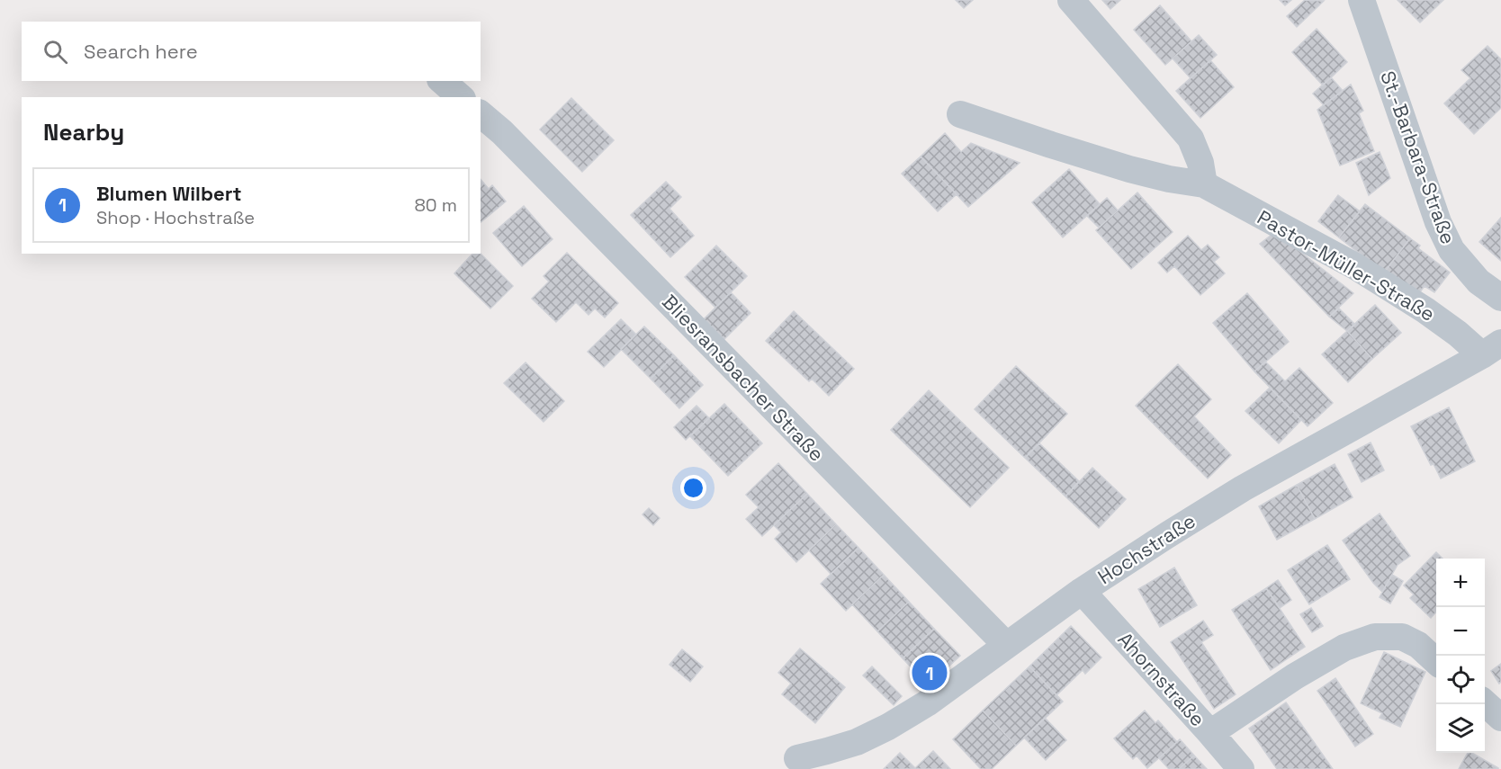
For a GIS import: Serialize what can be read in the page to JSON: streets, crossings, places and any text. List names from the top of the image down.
{
  "streets": {
    "street": [
      "St.-Barbara-Straße",
      "Pastor-Müller-Straße",
      "Bliesransbacher Straße",
      "Hochstraße",
      "Ahornstraße"
    ]
  },
  "crossings": [
    ["Pastor-Müller-Straße", "Hochstraße"],
    ["Bliesransbacher Straße", "Hochstraße"],
    ["Hochstraße", "Ahornstraße"]
  ],
  "page": {
    "search": "Search here",
    "heading": "Nearby",
    "list": [
      {
        "mark": "1",
        "name": "Blumen Wilbert",
        "note": "Shop · Hochstraße",
        "value": "80 m"
      }
    ],
    "map_buttons": ["+", "−"],
    "pins": "1"
  }
}
